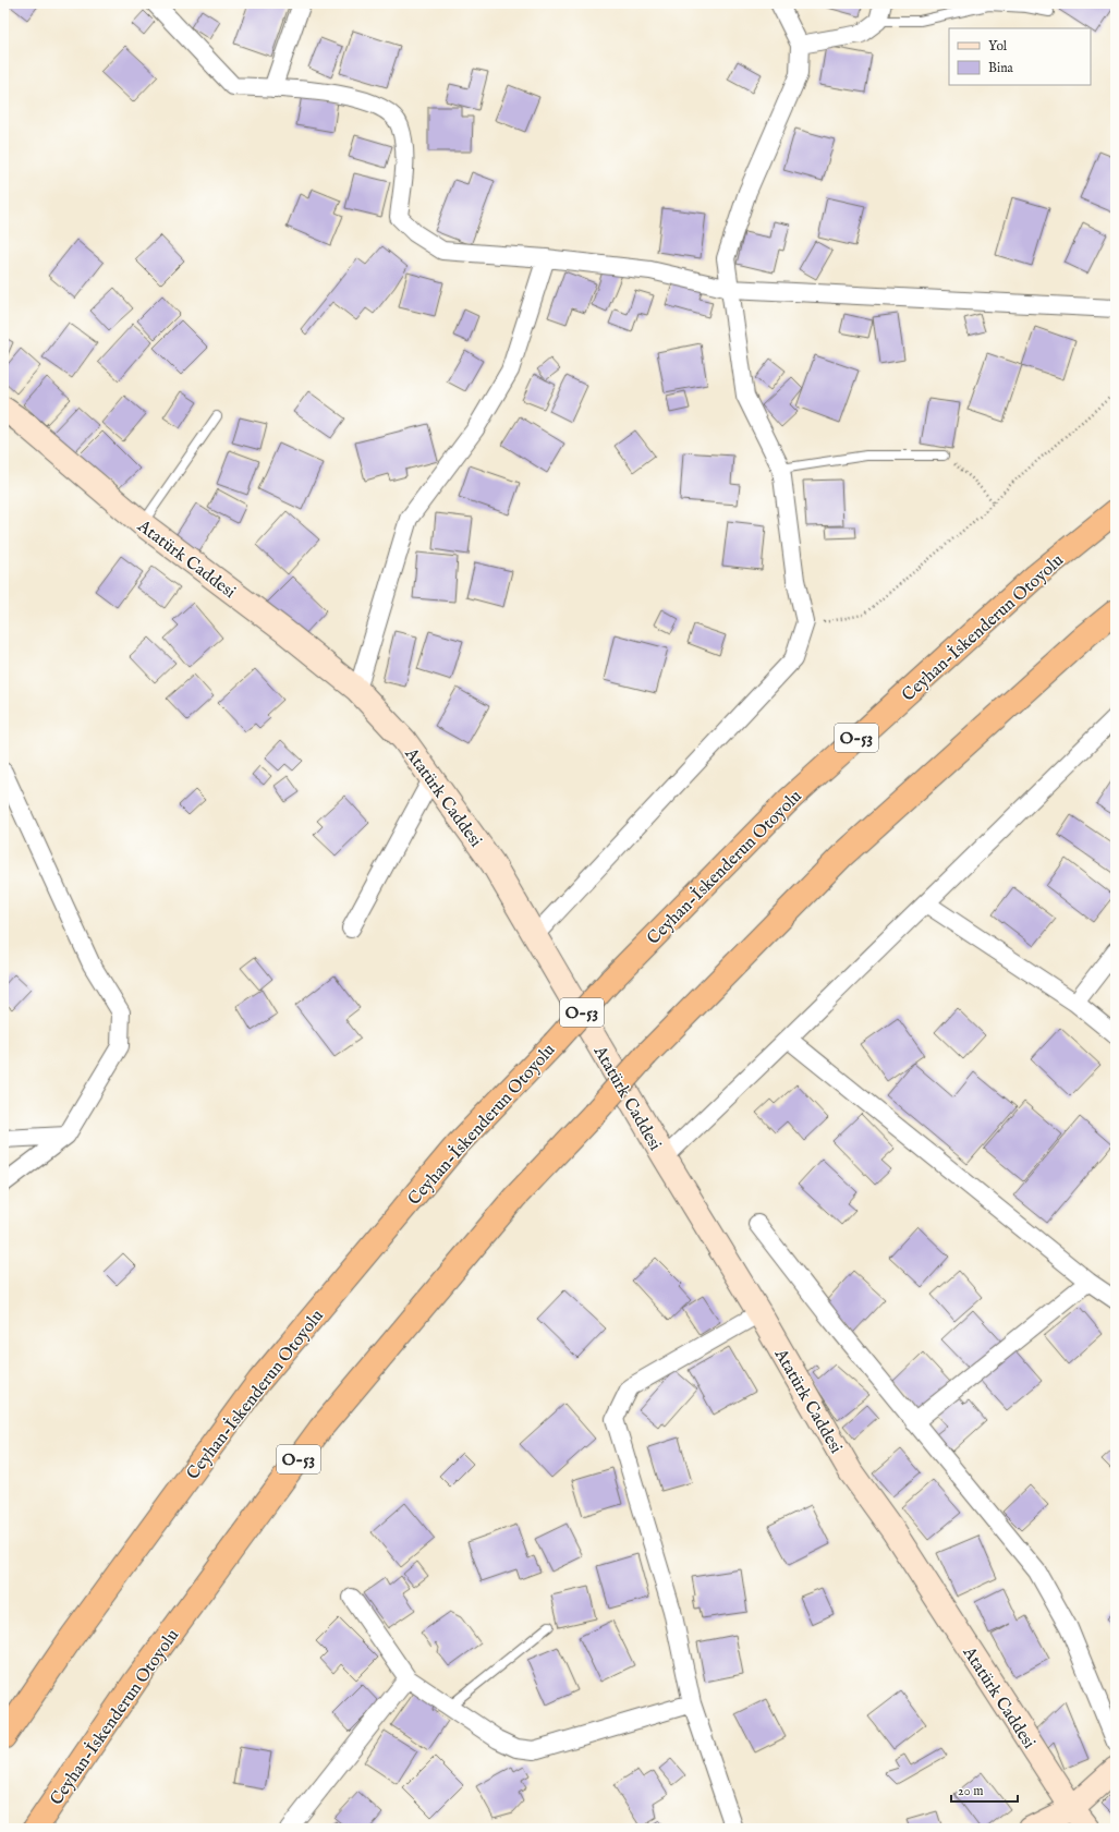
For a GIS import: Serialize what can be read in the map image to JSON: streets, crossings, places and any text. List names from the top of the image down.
{
  "streets": {
    "highway": ["Ceyhan-İskenderun Otoyolu", "O-53"],
    "street": ["Atatürk Caddesi"]
  },
  "legend": ["Yol", "Bina"],
  "scale_bar": "20 m"
}
